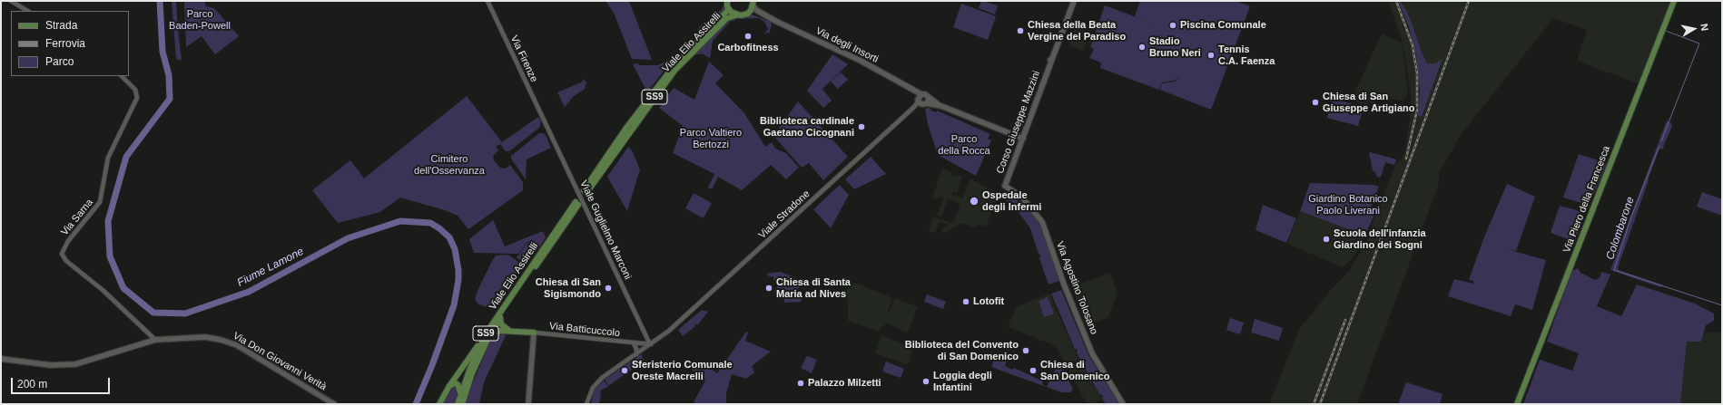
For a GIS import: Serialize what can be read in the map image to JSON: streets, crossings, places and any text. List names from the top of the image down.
{
  "streets": {
    "main road": [
      "Viale Elio Assirelli",
      "Via degli Insorti",
      "SS9",
      "Corso Giuseppe Mazzini",
      "Via Piero della Francesca",
      "Via Agostino Tolosano",
      "Via Don Giovanni Verità"
    ],
    "street": [
      "Via Firenze",
      "Viale Stradone",
      "Via Sarna",
      "Viale Guglielmo Marconi",
      "Via Batticuccolo"
    ]
  },
  "crossings": [
    ["Viale Elio Assirelli", "SS9"],
    ["Via degli Insorti", "SS9"],
    ["Via degli Insorti", "Viale Stradone"],
    ["Via Firenze", "Viale Guglielmo Marconi"],
    ["Corso Giuseppe Mazzini", "Via Agostino Tolosano"],
    ["Viale Stradone", "Viale Guglielmo Marconi"],
    ["Viale Stradone", "Via Batticuccolo"],
    ["Via Sarna", "Via Don Giovanni Verità"],
    ["Viale Guglielmo Marconi", "Via Batticuccolo"]
  ],
  "water": ["Colombarone", "Fiume Lamone"],
  "parks": [
    "Parco Baden-Powell",
    "Parco Valtiero Bertozzi",
    "Parco della Rocca",
    "Cimitero dell'Osservanza",
    "Giardino Botanico Paolo Liverani"
  ],
  "places": [
    "Piscina Comunale",
    "Chiesa della Beata Vergine del Paradiso",
    "Carbofitness",
    "Stadio Bruno Neri",
    "Tennis C.A. Faenza",
    "Chiesa di San Giuseppe Artigiano",
    "Biblioteca cardinale Gaetano Cicognani",
    "Ospedale degli Infermi",
    "Scuola dell'infanzia Giardino dei Sogni",
    "Chiesa di San Sigismondo",
    "Chiesa di Santa Maria ad Nives",
    "Lotofit",
    "Biblioteca del Convento di San Domenico",
    "Sferisterio Comunale Oreste Macrelli",
    "Chiesa di San Domenico",
    "Loggia degli Infantini",
    "Palazzo Milzetti"
  ],
  "legend": ["Strada", "Ferrovia", "Parco"],
  "scale_bar": "200 m",
  "north": "right"
}
